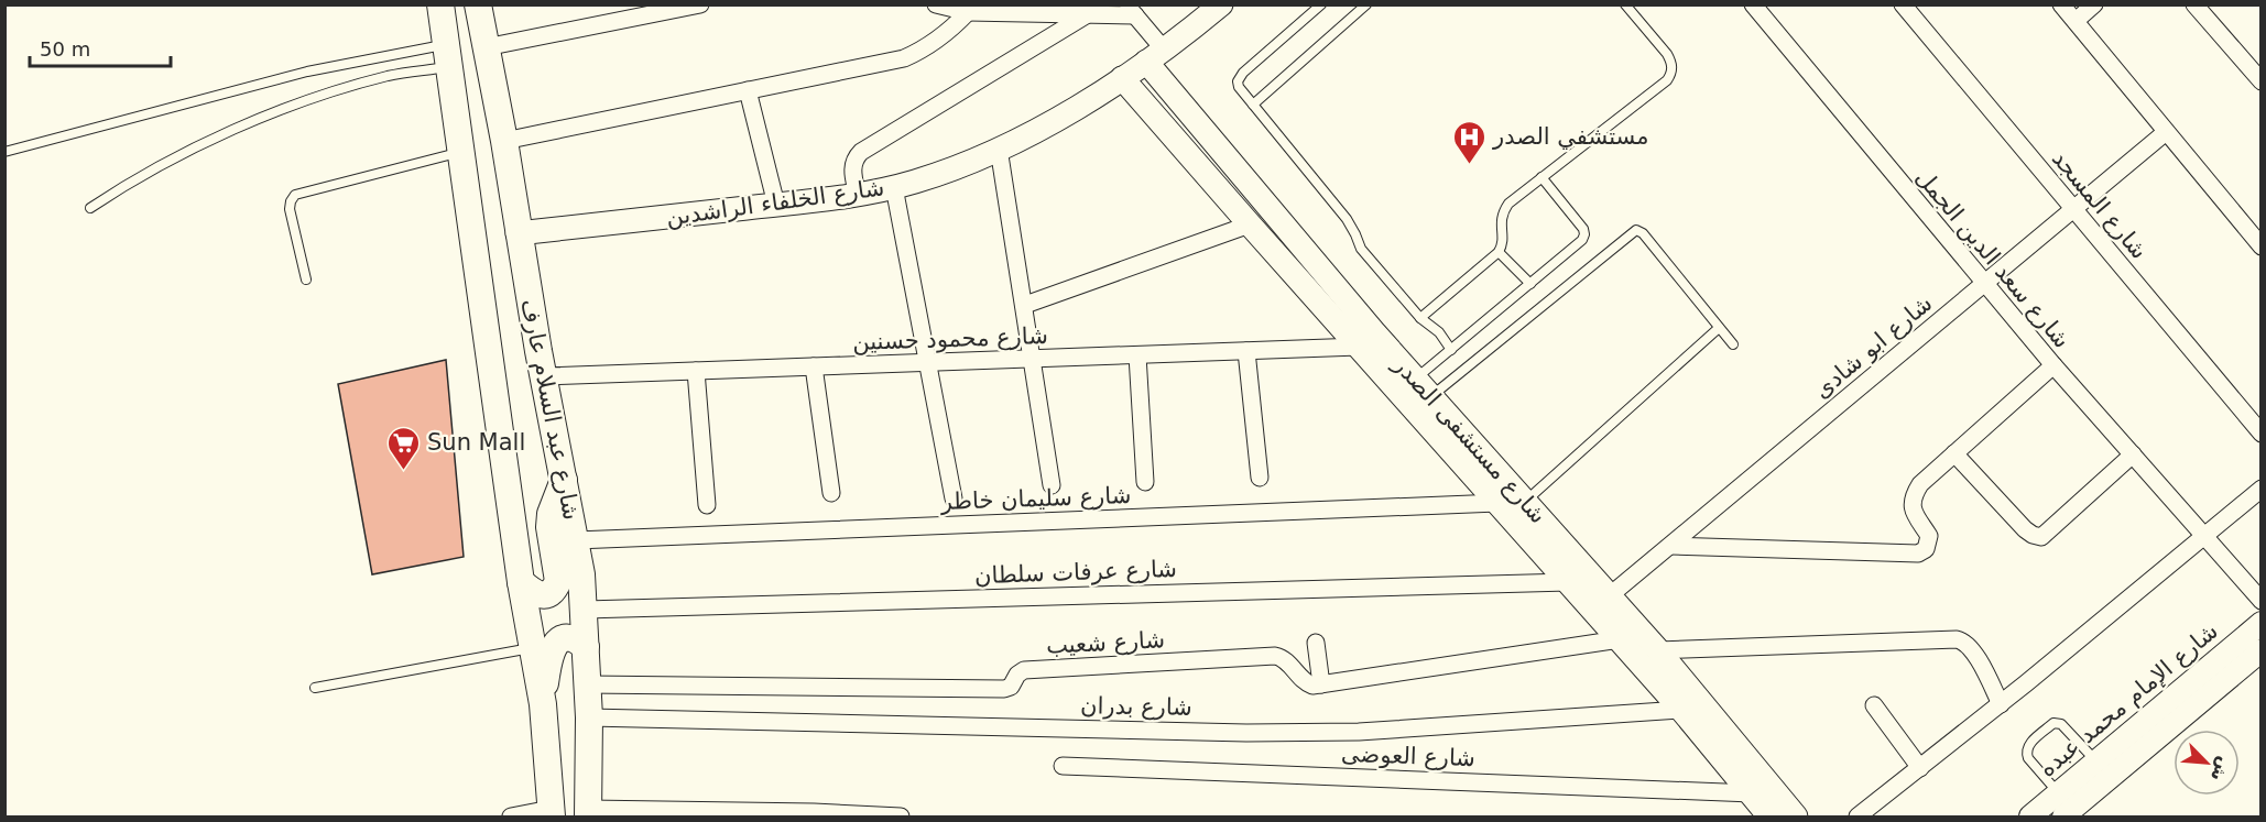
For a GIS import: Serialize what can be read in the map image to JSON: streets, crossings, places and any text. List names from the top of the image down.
{
  "streets": {
    "main road": ["شارع الخلفاء الراشدين", "شارع عبد السلام عارف", "شارع مستشفى الصدر"],
    "street": [
      "شارع المسجد",
      "شارع سعد الدين الجمل",
      "شارع محمود حسنين",
      "شارع ابو شادى",
      "شارع سليمان خاطر",
      "شارع عرفات سلطان",
      "شارع شعيب",
      "شارع الإمام محمد عبده",
      "شارع بدران",
      "شارع العوضى"
    ]
  },
  "crossings": [
    ["شارع الخلفاء الراشدين", "شارع عبد السلام عارف"],
    ["شارع الخلفاء الراشدين", "شارع مستشفى الصدر"],
    ["شارع المسجد", "شارع ابو شادى"],
    ["شارع سعد الدين الجمل", "شارع ابو شادى"],
    ["شارع محمود حسنين", "شارع عبد السلام عارف"],
    ["شارع محمود حسنين", "شارع مستشفى الصدر"],
    ["شارع ابو شادى", "شارع مستشفى الصدر"],
    ["شارع عبد السلام عارف", "شارع سليمان خاطر"],
    ["شارع عبد السلام عارف", "شارع عرفات سلطان"],
    ["شارع عبد السلام عارف", "شارع شعيب"],
    ["شارع عبد السلام عارف", "شارع بدران"],
    ["شارع مستشفى الصدر", "شارع سليمان خاطر"],
    ["شارع مستشفى الصدر", "شارع عرفات سلطان"],
    ["شارع مستشفى الصدر", "شارع بدران"],
    ["شارع مستشفى الصدر", "شارع العوضى"]
  ],
  "places": {
    "hospital": ["مستشفي الصدر"],
    "supermarket": ["Sun Mall"]
  },
  "scale_bar": "50 m",
  "north": "bottom right"
}
